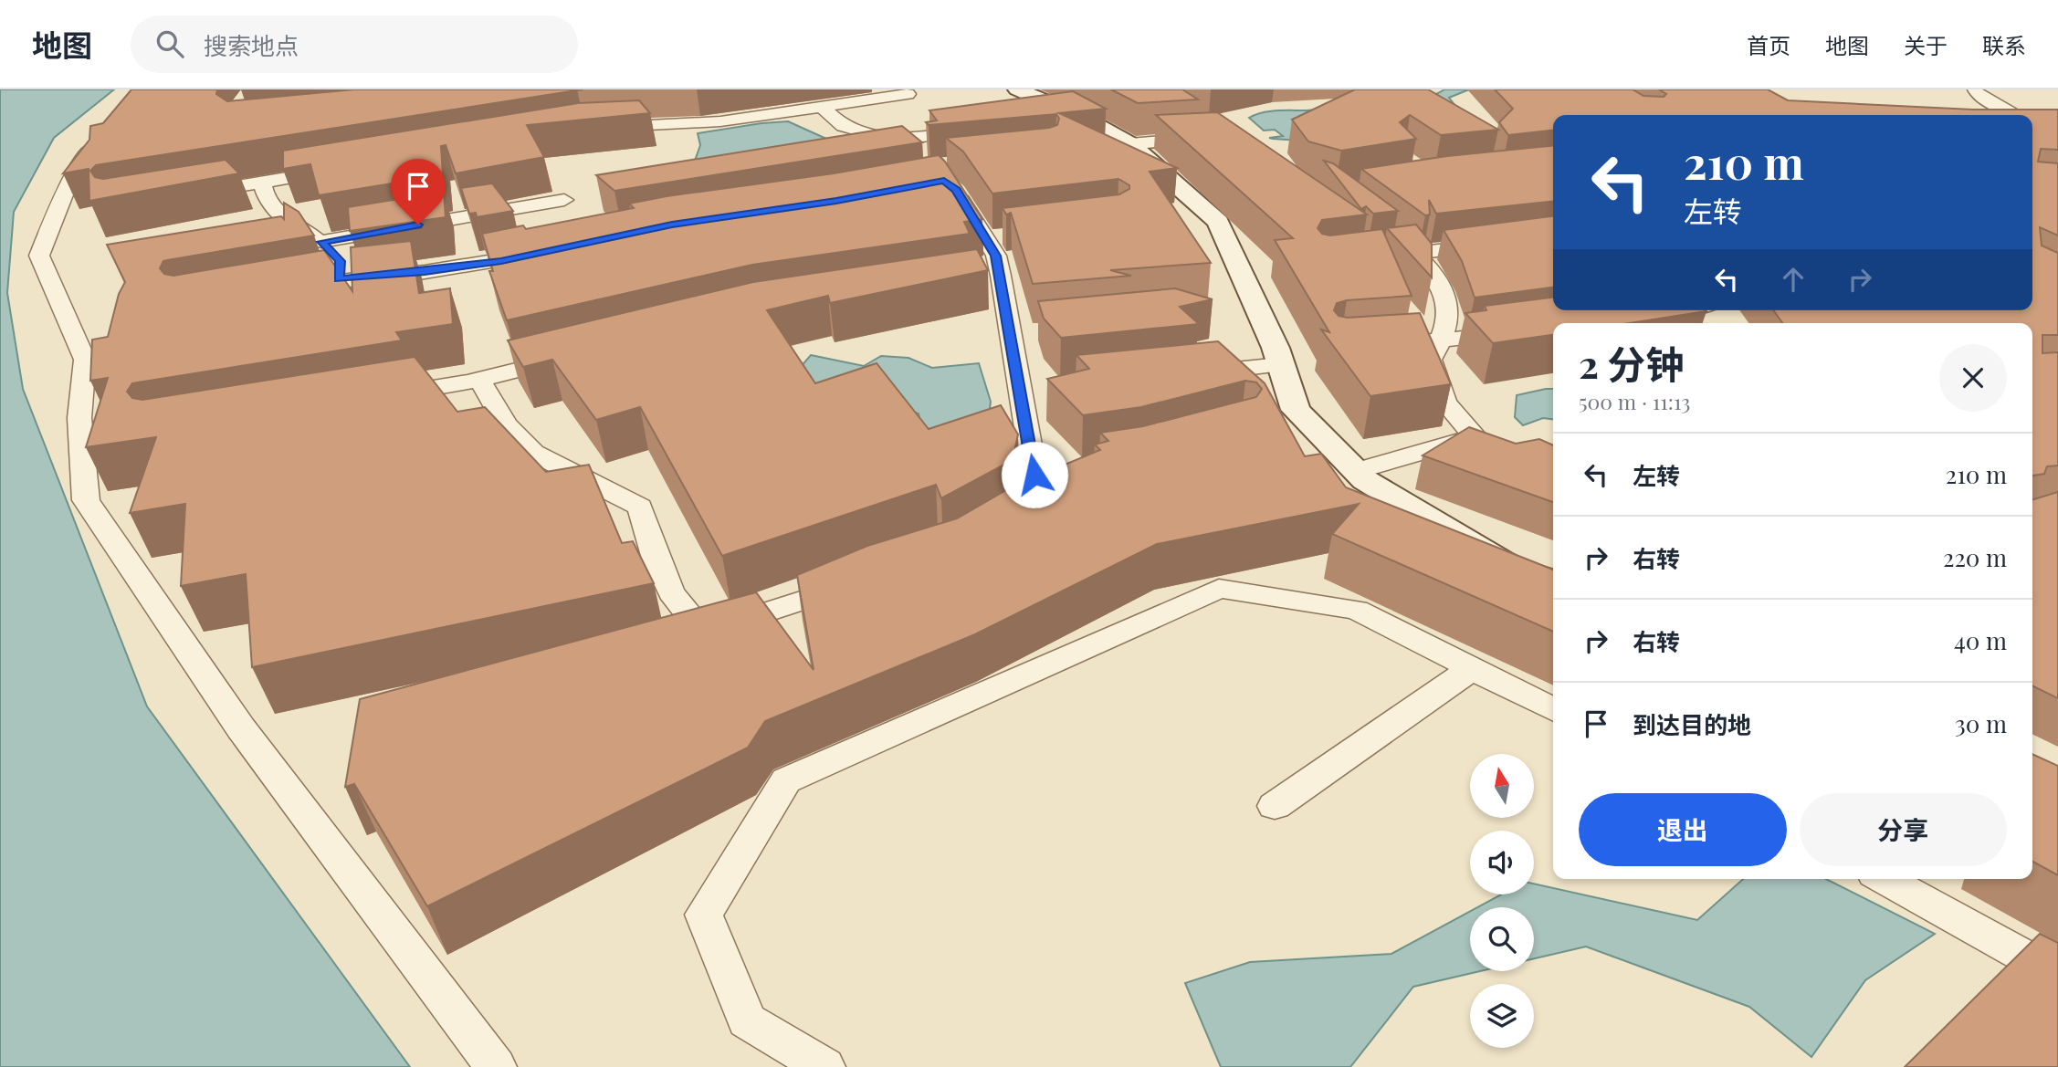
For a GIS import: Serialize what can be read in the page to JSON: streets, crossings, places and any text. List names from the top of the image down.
{
  "north": "top",
  "page": {
    "header": "地图",
    "search": "搜索地点",
    "nav": [
      "首页",
      "地图",
      "关于",
      "联系"
    ],
    "turn": ["210 m", "左转"],
    "heading": ["2 分钟", "500 m · 11:13"],
    "list": [
      {
        "name": "左转",
        "value": "210 m"
      },
      {
        "name": "右转",
        "value": "220 m"
      },
      {
        "name": "右转",
        "value": "40 m"
      },
      {
        "name": "到达目的地",
        "value": "30 m"
      }
    ],
    "buttons": ["退出", "分享"]
  }
}
